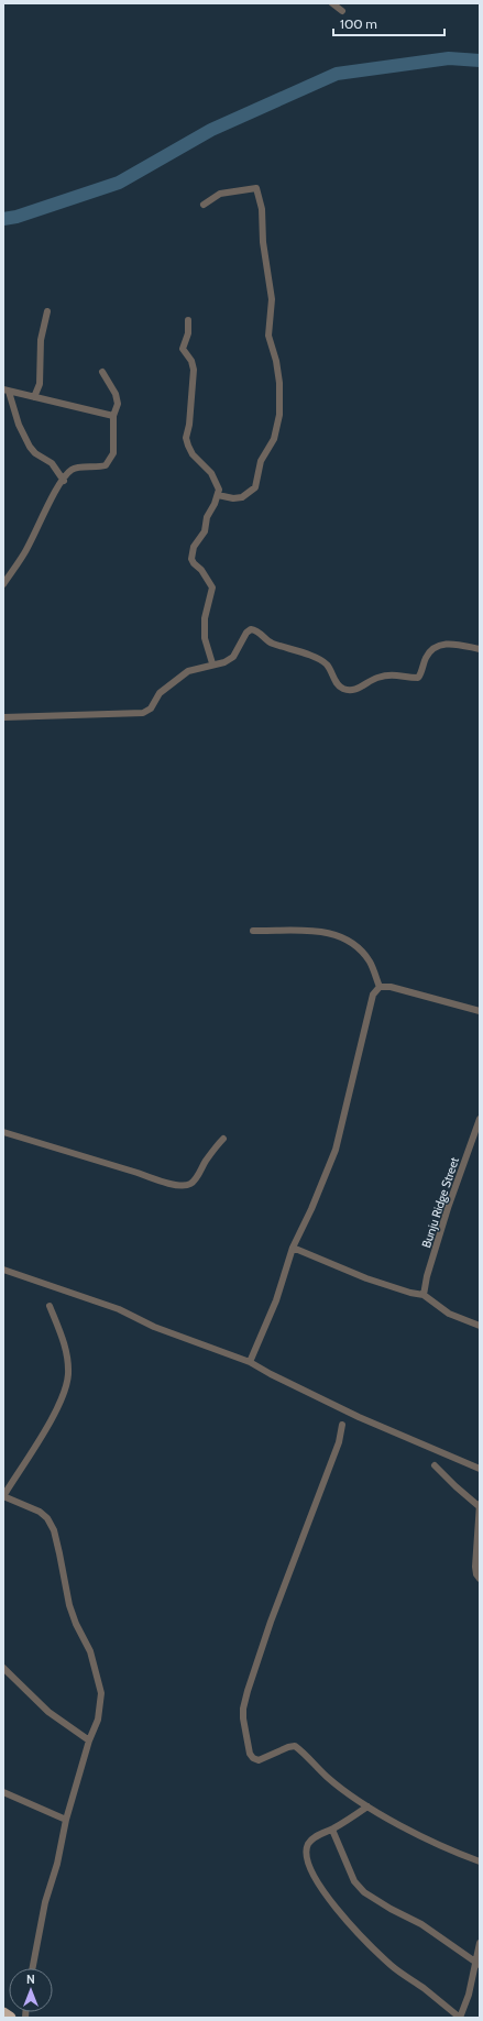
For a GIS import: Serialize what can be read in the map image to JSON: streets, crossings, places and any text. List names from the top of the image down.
{
  "streets": {
    "street": ["Bunju Ridge Street"]
  },
  "scale_bar": "100 m",
  "north": "top"
}
